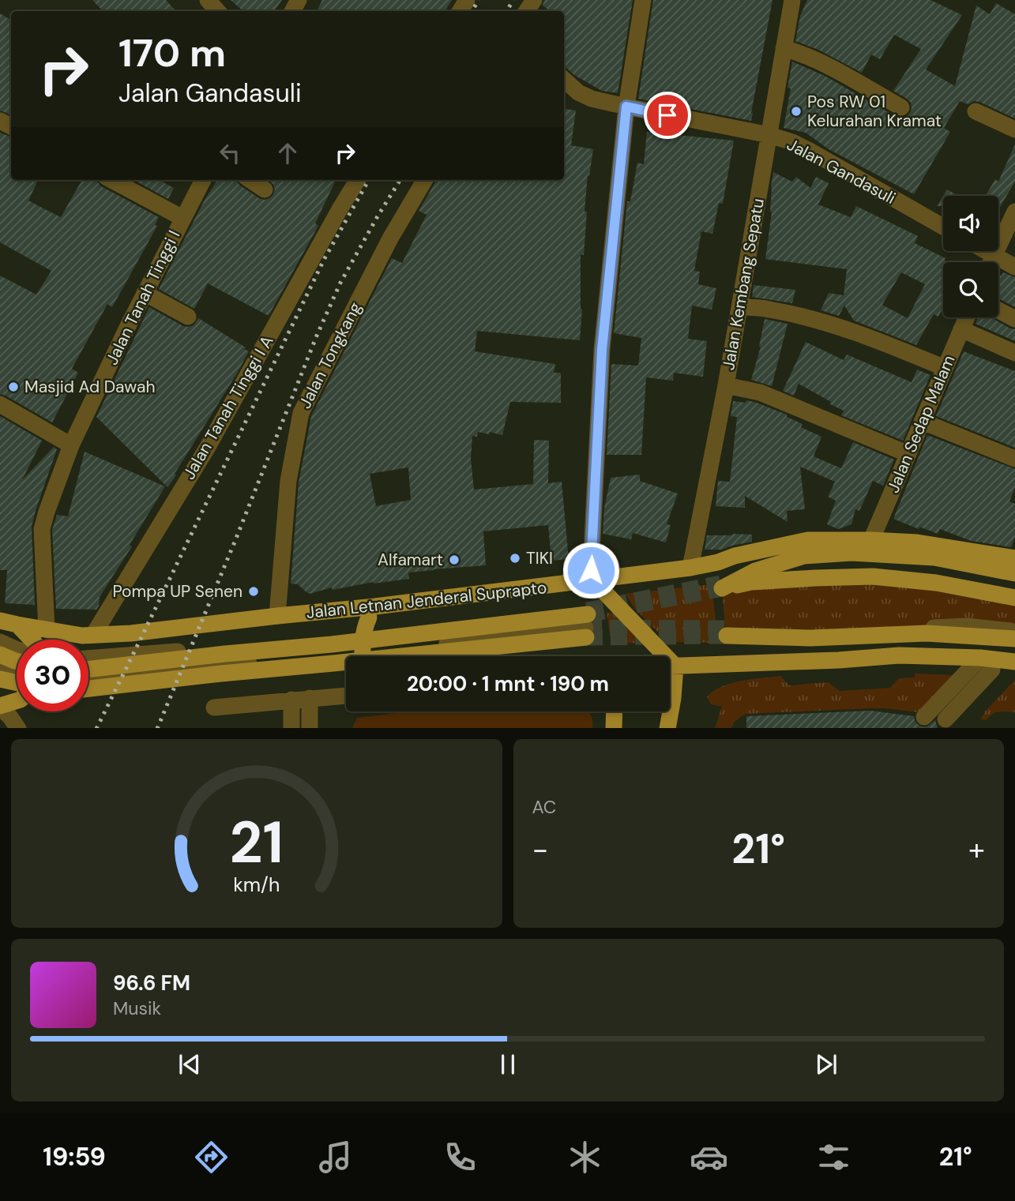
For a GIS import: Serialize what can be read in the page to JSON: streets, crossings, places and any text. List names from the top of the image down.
{
  "streets": {
    "main road": ["Jalan Letnan Jenderal Suprapto"],
    "street": [
      "Jalan Gandasuli",
      "Jalan Kembang Sepatu",
      "Jalan Tanah Tinggi I",
      "Jalan Tongkang",
      "Jalan Tanah Tinggi I A",
      "Jalan Sedap Malam"
    ]
  },
  "crossings": [
    ["Jalan Gandasuli", "Jalan Kembang Sepatu"],
    ["Jalan Kembang Sepatu", "Jalan Letnan Jenderal Suprapto"],
    ["Jalan Tanah Tinggi I", "Jalan Letnan Jenderal Suprapto"],
    ["Jalan Tongkang", "Jalan Letnan Jenderal Suprapto"],
    ["Jalan Tanah Tinggi I A", "Jalan Letnan Jenderal Suprapto"],
    ["Jalan Sedap Malam", "Jalan Letnan Jenderal Suprapto"]
  ],
  "places": [
    "Pos RW 01 Kelurahan Kramat",
    "Masjid Ad Dawah",
    "TIKI",
    "Alfamart",
    "Pompa UP Senen"
  ],
  "page": {
    "turn": ["170 m", "Jalan Gandasuli"],
    "limit": "30",
    "trip": "20:00 · 1 mnt · 190 m",
    "tile": "AC",
    "heat": ["−", "21°", "+"],
    "song": ["96.6 FM", "Musik"],
    "tabs": ["19:59", "21°"],
    "gauge": ["21", "km/h"]
  }
}
